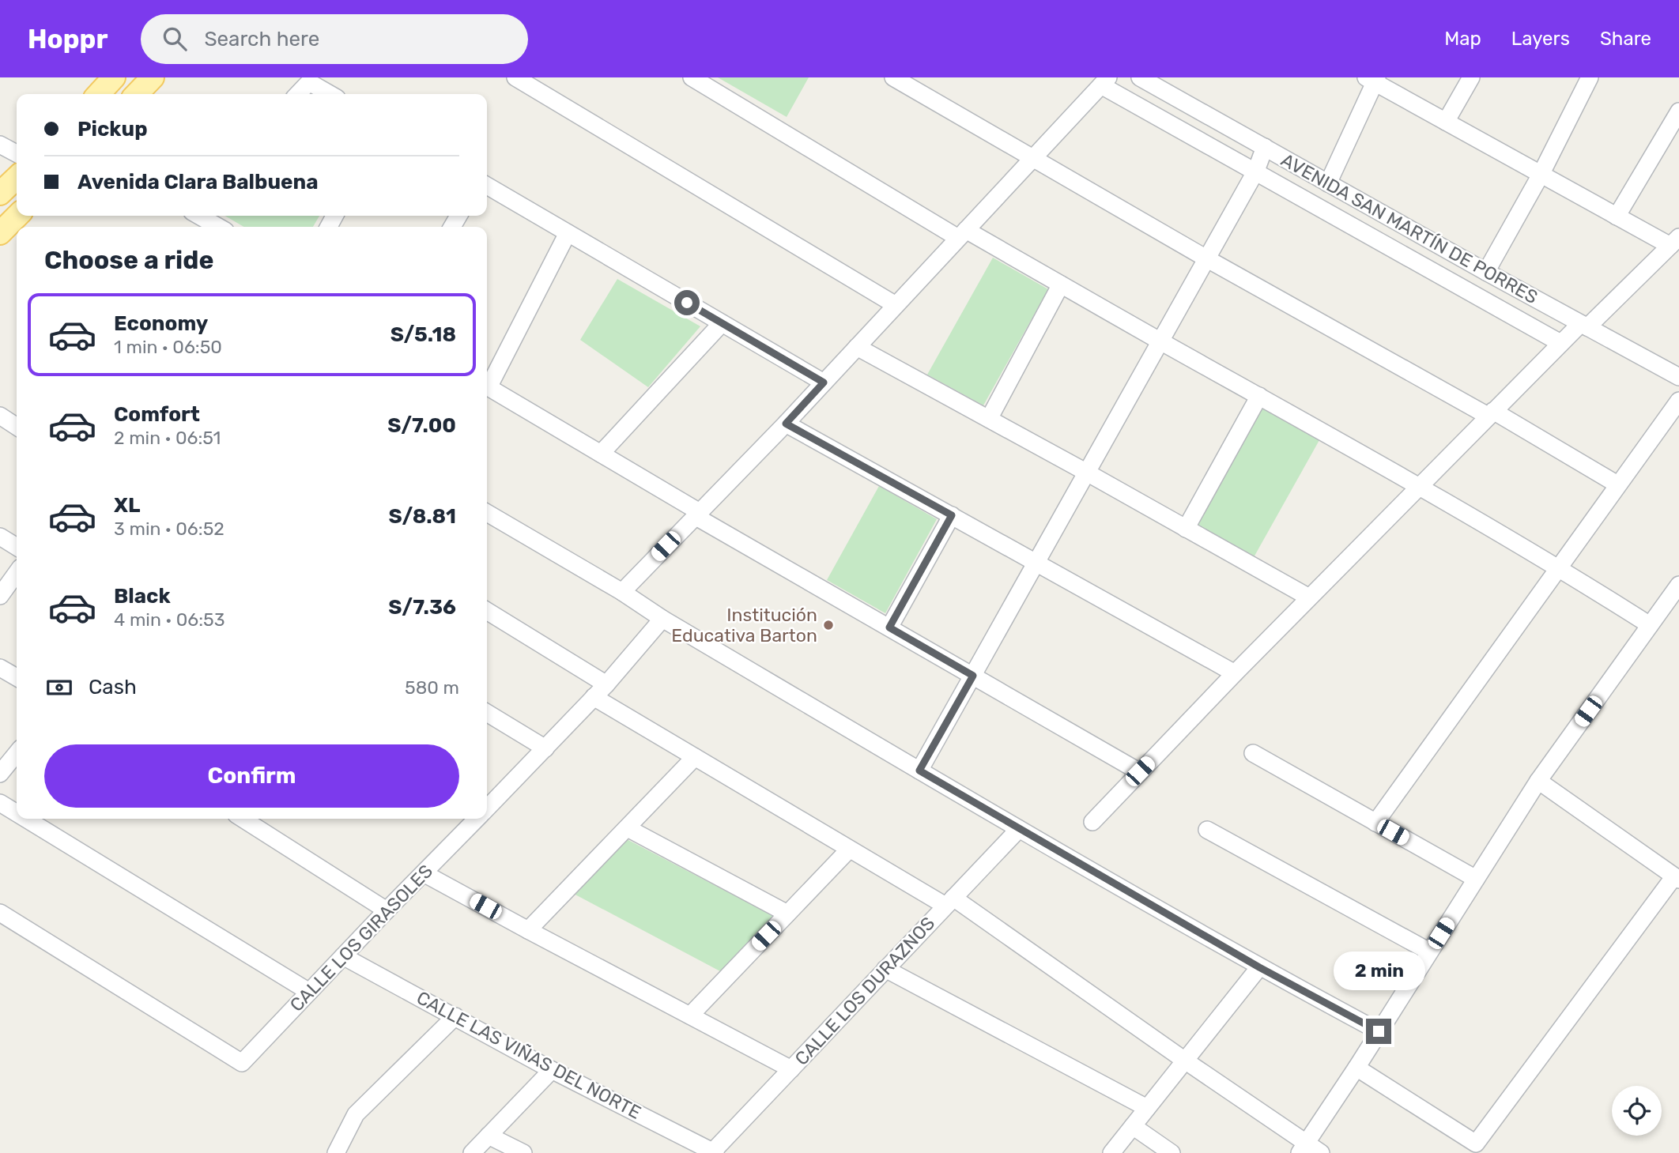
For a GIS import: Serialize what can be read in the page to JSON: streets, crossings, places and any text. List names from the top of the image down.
{
  "streets": {
    "street": [
      "AVENIDA SAN MARTÍN DE PORRES",
      "CALLE LOS GIRASOLES",
      "CALLE LOS DURAZNOS",
      "CALLE LAS VIÑAS DEL NORTE"
    ]
  },
  "crossings": [
    ["CALLE LOS GIRASOLES", "CALLE LAS VIÑAS DEL NORTE"],
    ["CALLE LOS DURAZNOS", "CALLE LAS VIÑAS DEL NORTE"]
  ],
  "places": ["Institución Educativa Barton"],
  "page": {
    "header": "Hoppr",
    "search": "Search here",
    "nav": ["Map", "Layers", "Share"],
    "banner": ["Pickup", "Avenida Clara Balbuena"],
    "heading": "Choose a ride",
    "list": [
      {
        "name": "Economy",
        "note": "1 min · 06:50",
        "value": "S/5.18"
      },
      {
        "name": "Comfort",
        "note": "2 min · 06:51",
        "value": "S/7.00"
      },
      {
        "name": "XL",
        "note": "3 min · 06:52",
        "value": "S/8.81"
      },
      {
        "name": "Black",
        "note": "4 min · 06:53",
        "value": "S/7.36"
      }
    ],
    "pay": ["Cash", "580 m"],
    "buttons": "Confirm",
    "bubble": "2 min"
  }
}
